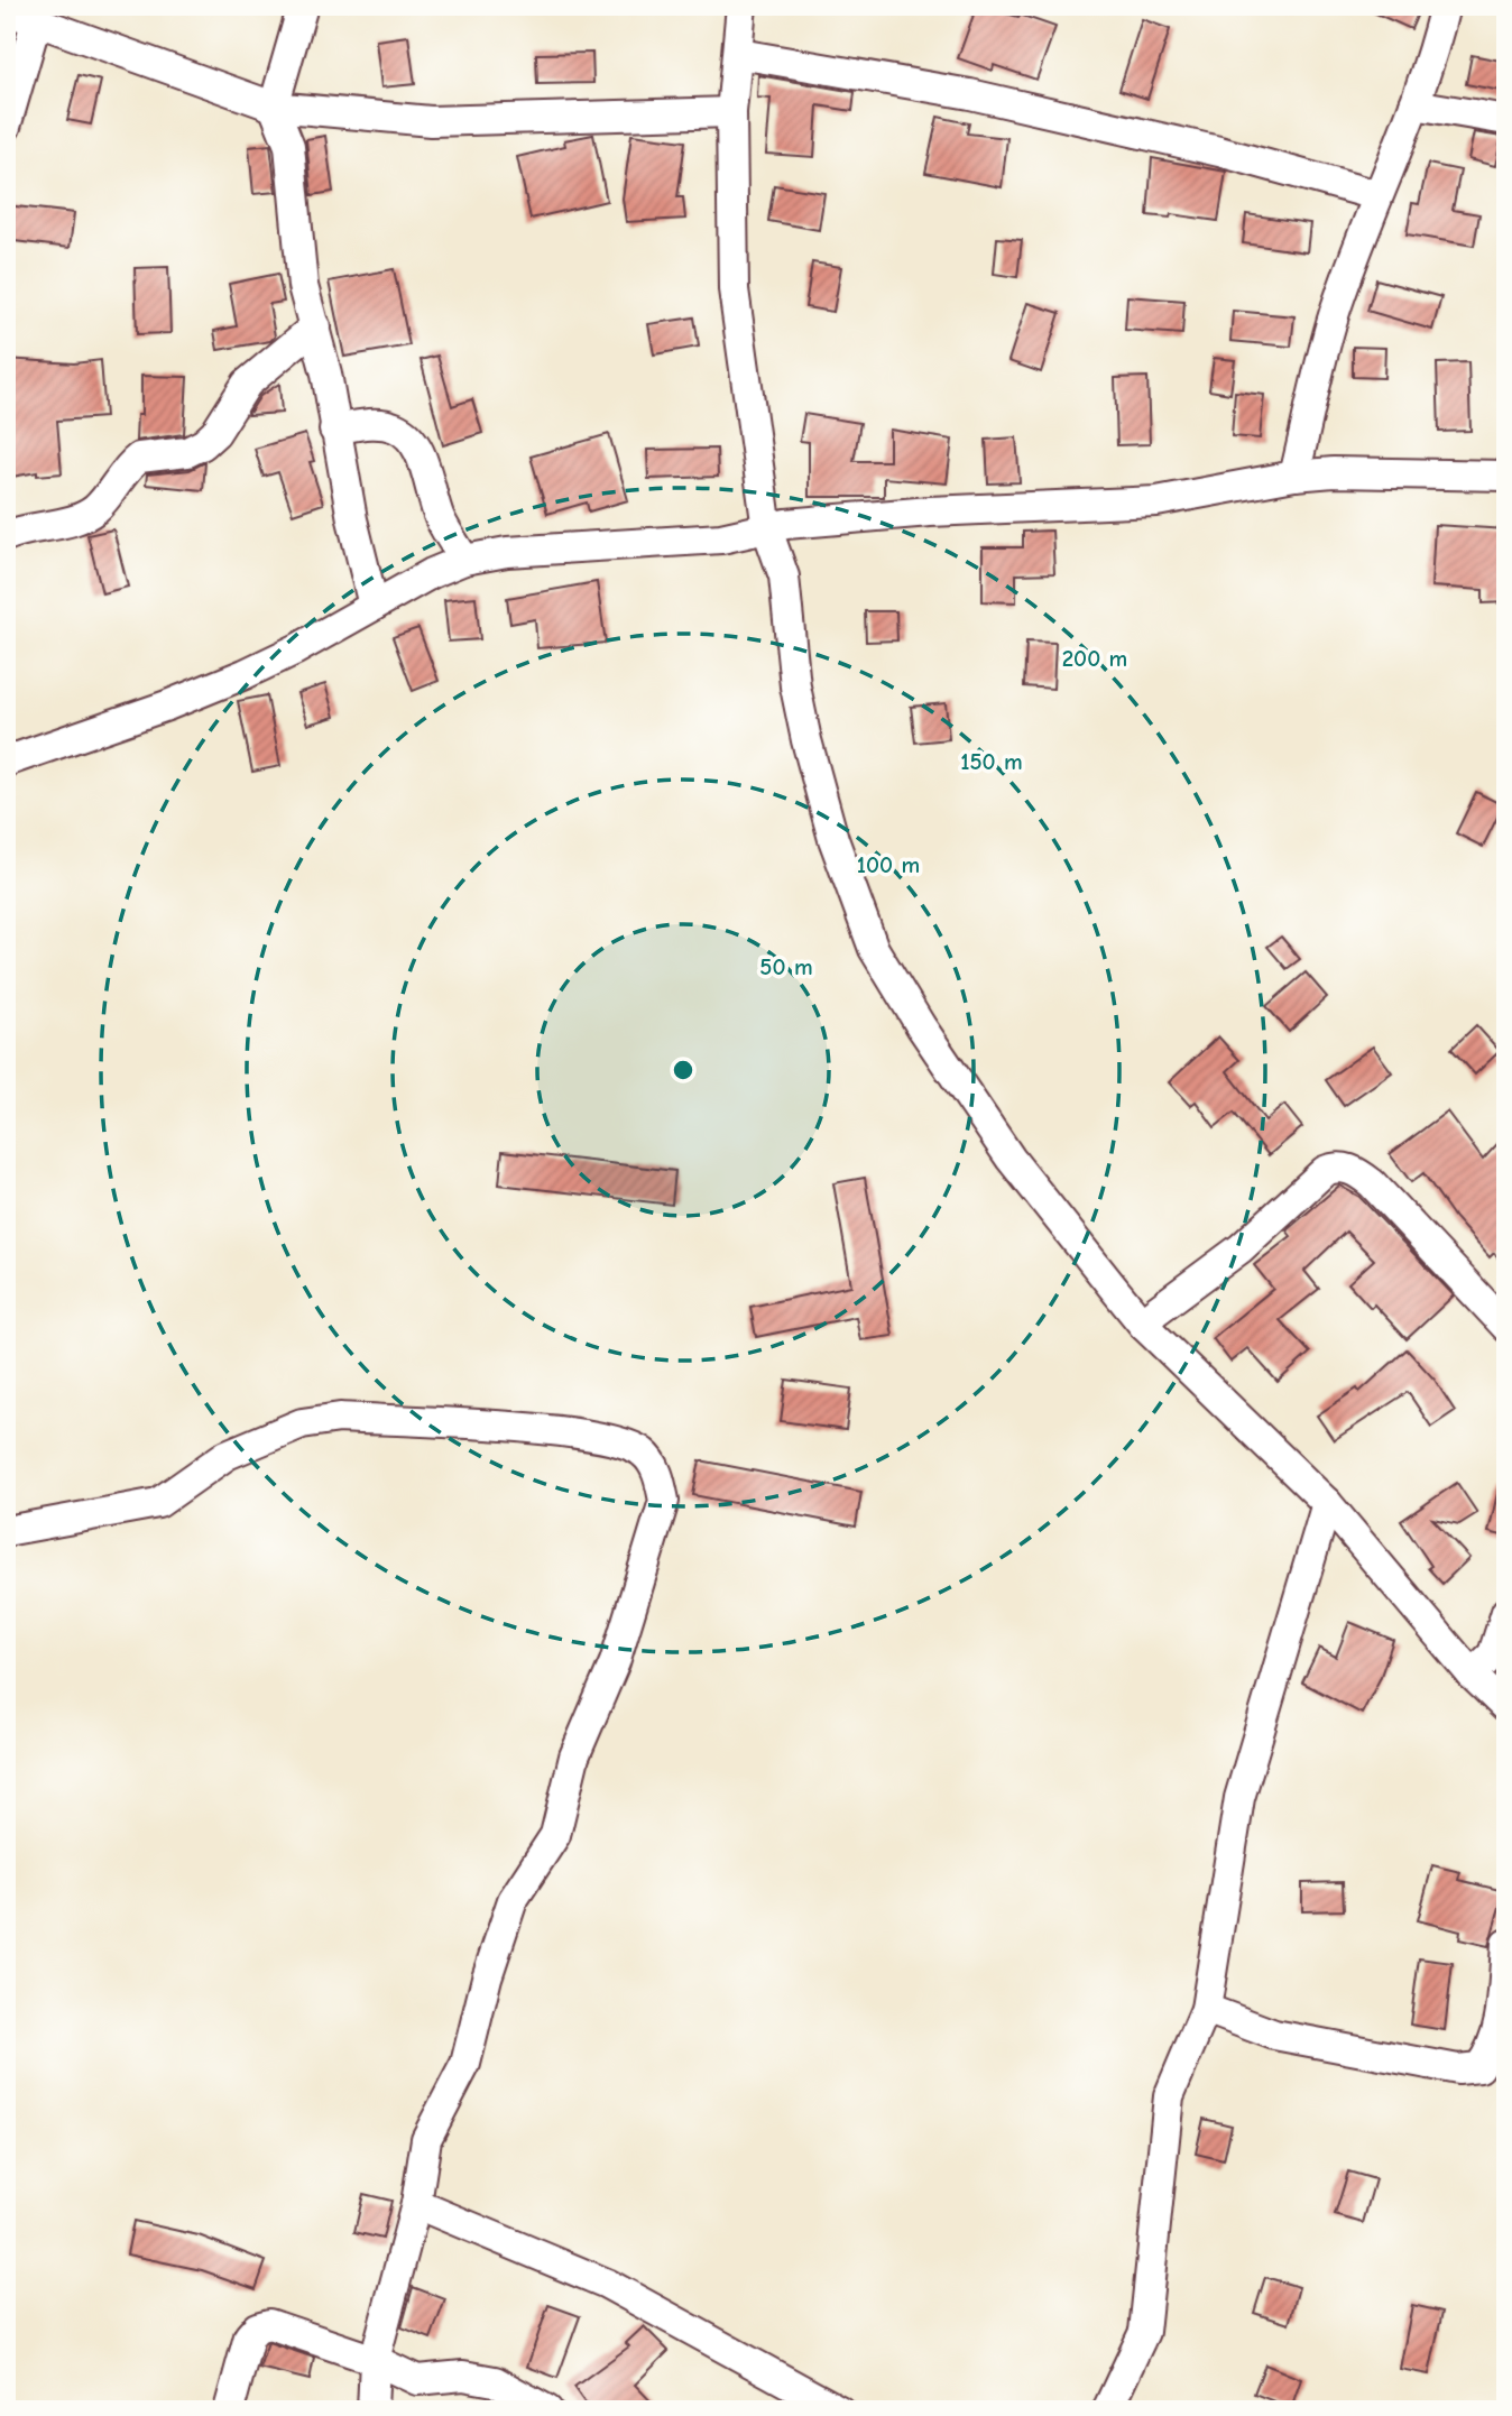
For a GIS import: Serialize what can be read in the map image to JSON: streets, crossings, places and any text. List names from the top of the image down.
{
  "rings": [
    "200 m",
    "150 m",
    "100 m",
    "50 m"
  ]
}
